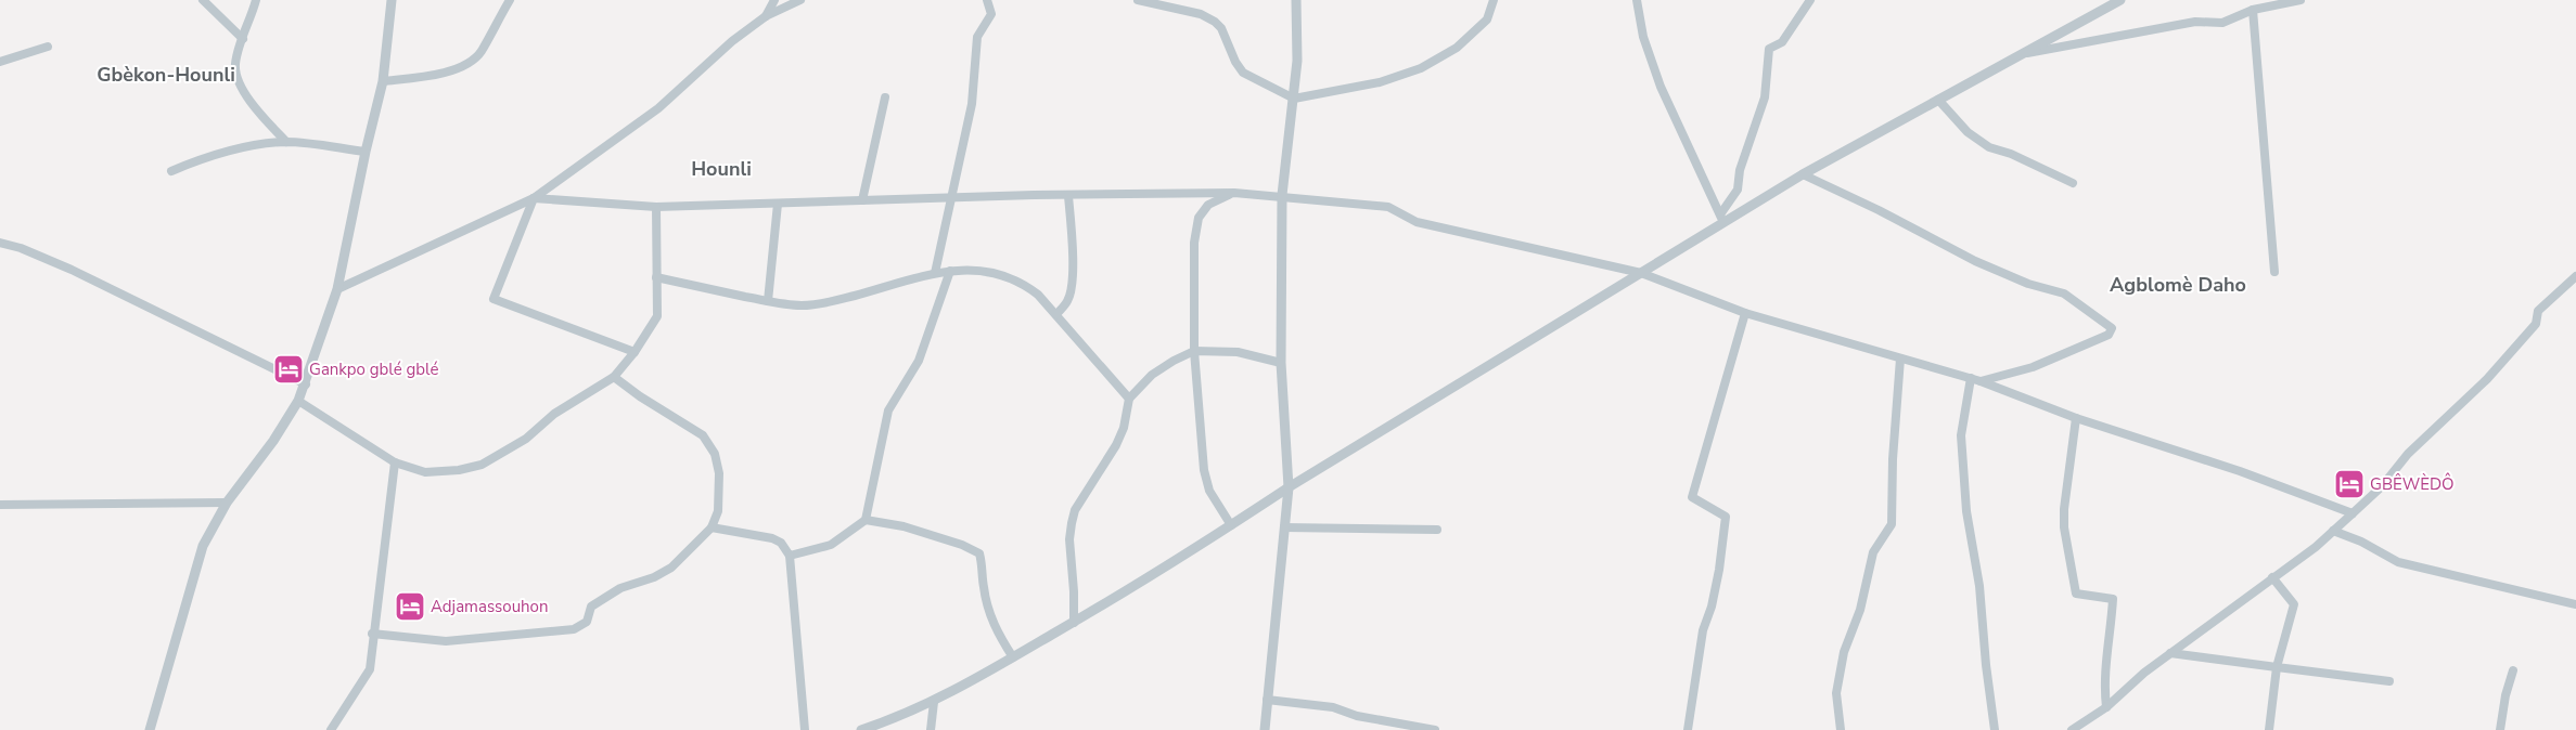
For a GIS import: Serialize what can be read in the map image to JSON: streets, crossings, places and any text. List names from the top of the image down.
{
  "districts": ["Gbèkon-Hounli", "Hounli", "Agblomè Daho"],
  "places": {
    "hotel": ["Gankpo gblé gblé", "GBÊWÈDÔ", "Adjamassouhon"]
  }
}
